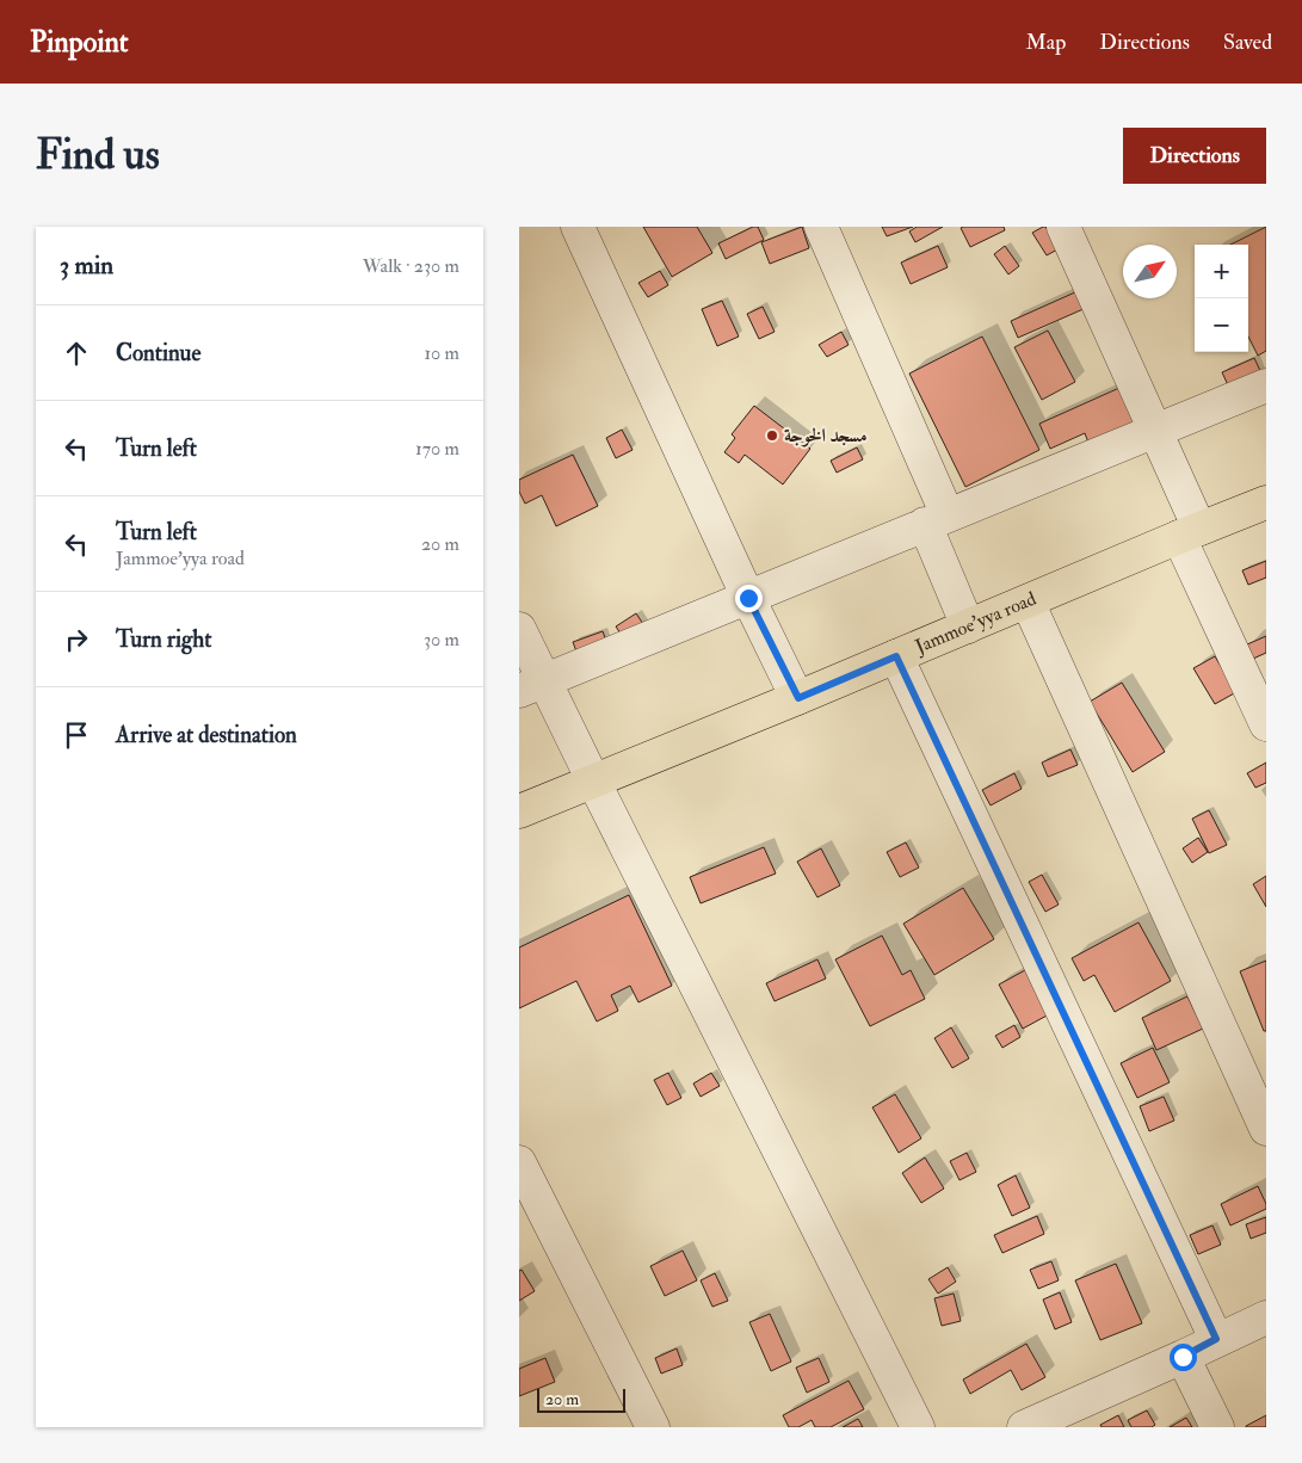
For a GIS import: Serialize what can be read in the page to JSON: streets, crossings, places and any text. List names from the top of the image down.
{
  "streets": {
    "main road": ["Jammoe'yya road"]
  },
  "places": ["مسجد الخوجة"],
  "scale_bar": "20 m",
  "north": "top right",
  "page": {
    "header": "Pinpoint",
    "nav": ["Map", "Directions", "Saved"],
    "buttons": "Directions",
    "title": "Find us",
    "heading": ["3 min", "Walk · 230 m"],
    "map_buttons": ["+", "−"],
    "list": [
      ["Continue", "10 m"],
      ["Turn left", "170 m"],
      ["Turn left", "Jammoe'yya road", "20 m"],
      ["Turn right", "30 m"],
      "Arrive at destination"
    ],
    "scale": "20 m"
  }
}
